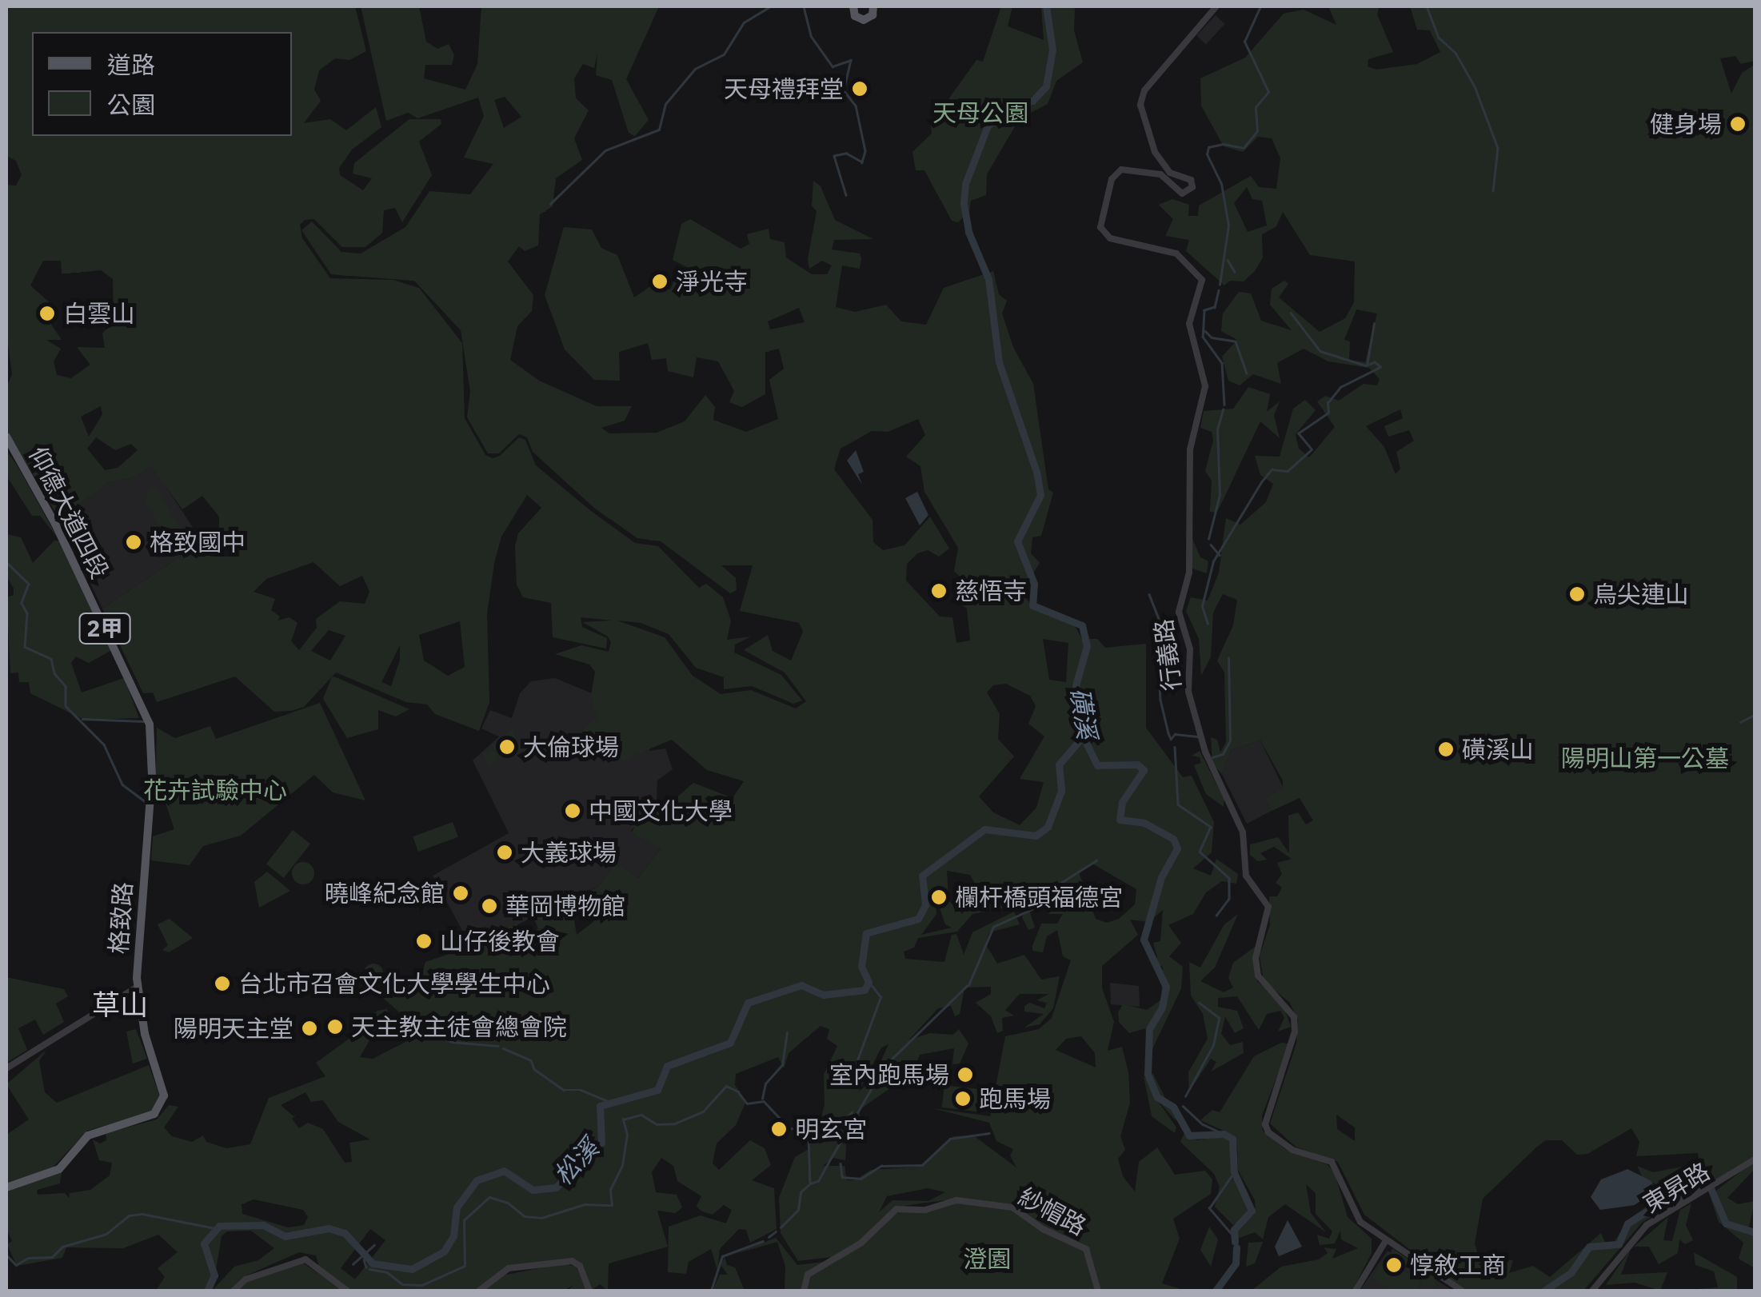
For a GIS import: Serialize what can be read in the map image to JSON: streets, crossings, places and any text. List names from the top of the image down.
{
  "streets": {
    "main road": ["仰德大道四段", "2甲", "格致路"],
    "street": ["行義路", "東昇路", "紗帽路"]
  },
  "crossings": [
    ["仰德大道四段", "格致路"]
  ],
  "districts": ["草山"],
  "water": ["磺溪", "松溪"],
  "parks": [
    "天母公園",
    "陽明山第一公墓",
    "花卉試驗中心",
    "澄園"
  ],
  "places": [
    "天母禮拜堂",
    "健身場",
    "淨光寺",
    "白雲山",
    "格致國中",
    "慈悟寺",
    "烏尖連山",
    "大倫球場",
    "磺溪山",
    "中國文化大學",
    "大義球場",
    "曉峰紀念館",
    "欄杆橋頭福德宮",
    "華岡博物館",
    "山仔後教會",
    "台北市召會文化大學學生中心",
    "天主教主徒會總會院",
    "陽明天主堂",
    "室內跑馬場",
    "跑馬場",
    "明玄宮",
    "惇敘工商"
  ],
  "legend": ["道路", "公園"]
}
